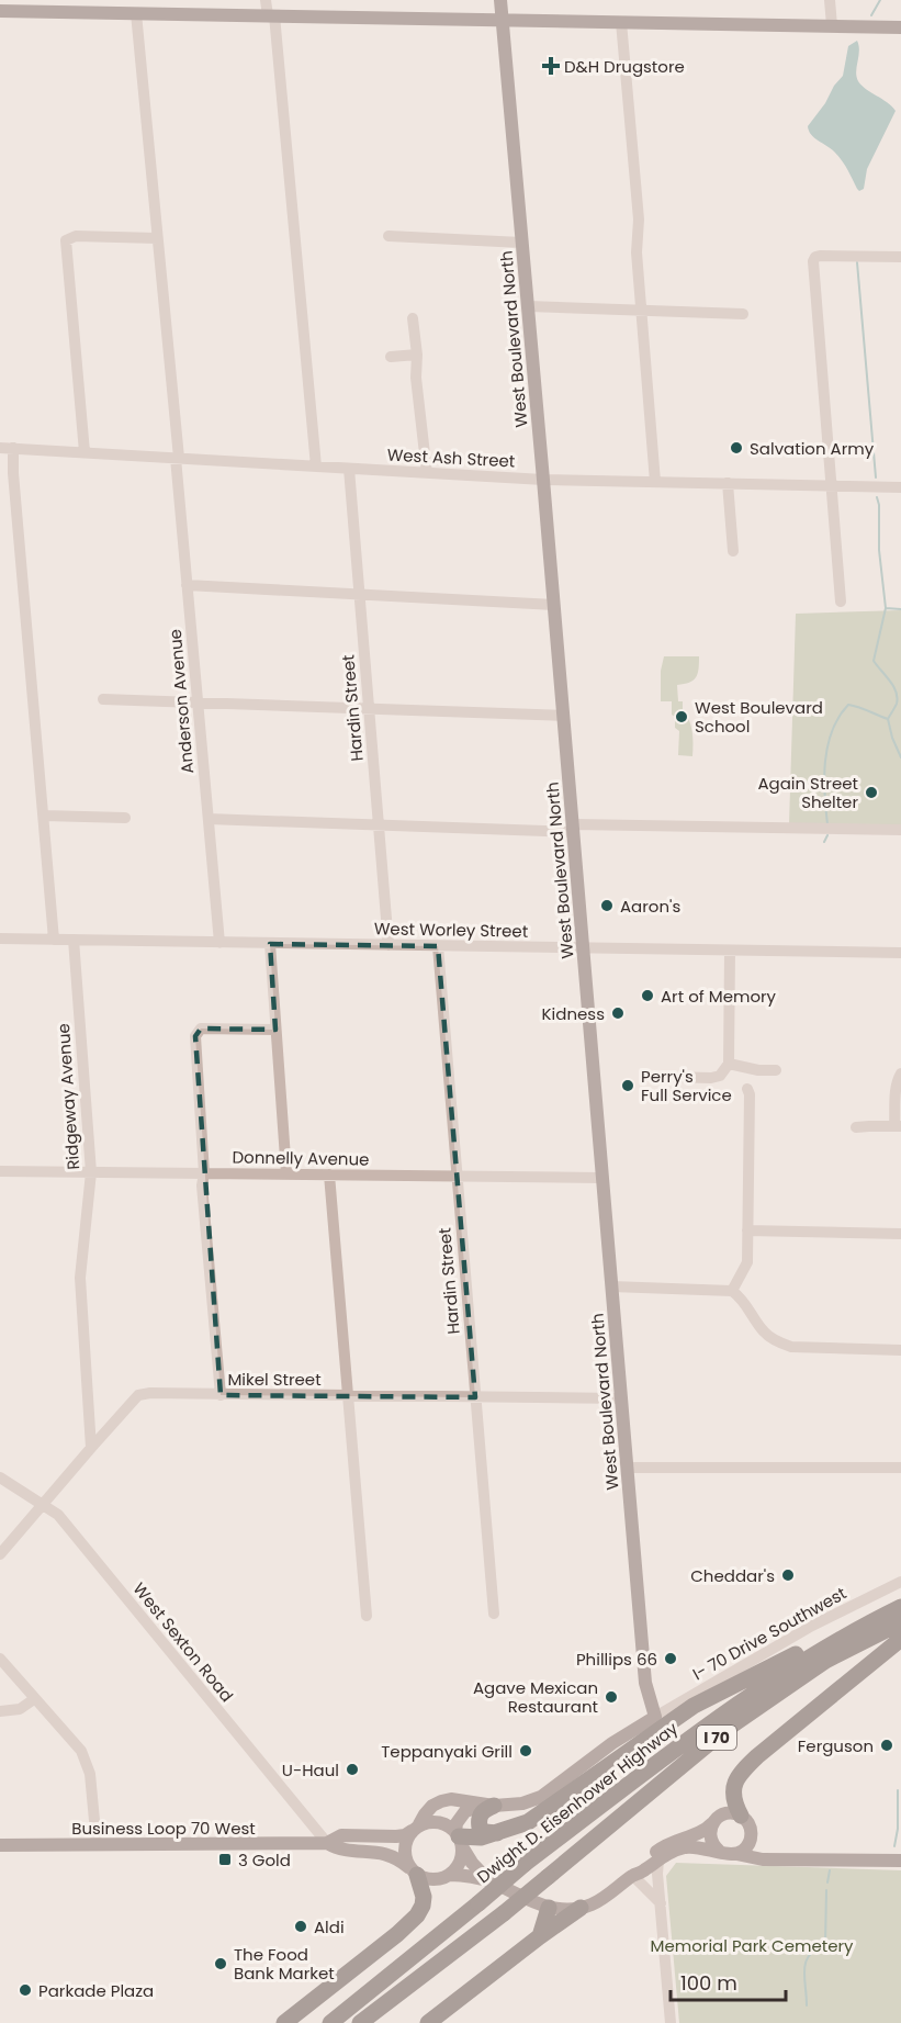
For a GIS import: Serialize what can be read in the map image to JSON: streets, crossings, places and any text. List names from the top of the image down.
{
  "streets": {
    "highway": ["I 70", "Dwight D. Eisenhower Highway"],
    "main road": ["West Boulevard North", "Business Loop 70 West"],
    "street": [
      "West Ash Street",
      "Anderson Avenue",
      "Hardin Street",
      "West Worley Street",
      "Ridgeway Avenue",
      "Donnelly Avenue",
      "Mikel Street",
      "I- 70 Drive Southwest",
      "West Sexton Road"
    ]
  },
  "crossings": [
    ["West Boulevard North", "West Ash Street"],
    ["West Boulevard North", "West Worley Street"],
    ["West Boulevard North", "Donnelly Avenue"],
    ["West Boulevard North", "Mikel Street"],
    ["West Boulevard North", "I- 70 Drive Southwest"],
    ["West Ash Street", "Anderson Avenue"],
    ["West Ash Street", "Hardin Street"],
    ["Anderson Avenue", "West Worley Street"],
    ["Hardin Street", "West Worley Street"],
    ["Hardin Street", "Donnelly Avenue"],
    ["Hardin Street", "Mikel Street"],
    ["West Worley Street", "Ridgeway Avenue"],
    ["Ridgeway Avenue", "Donnelly Avenue"],
    ["Ridgeway Avenue", "Mikel Street"],
    ["Mikel Street", "West Sexton Road"],
    ["West Sexton Road", "Business Loop 70 West"]
  ],
  "parks": ["Memorial Park Cemetery"],
  "places": {
    "health": ["D&H Drugstore"],
    "other": [
      "Salvation Army",
      "West Boulevard School",
      "Again Street Shelter",
      "Aaron's",
      "Art of Memory",
      "Kidness",
      "Perry's Full Service",
      "Cheddar's",
      "Phillips 66",
      "Agave Mexican Restaurant",
      "Ferguson",
      "Teppanyaki Grill",
      "U-Haul",
      "Aldi",
      "The Food Bank Market",
      "Parkade Plaza"
    ],
    "transit": ["3 Gold"]
  },
  "scale_bar": "100 m"
}
